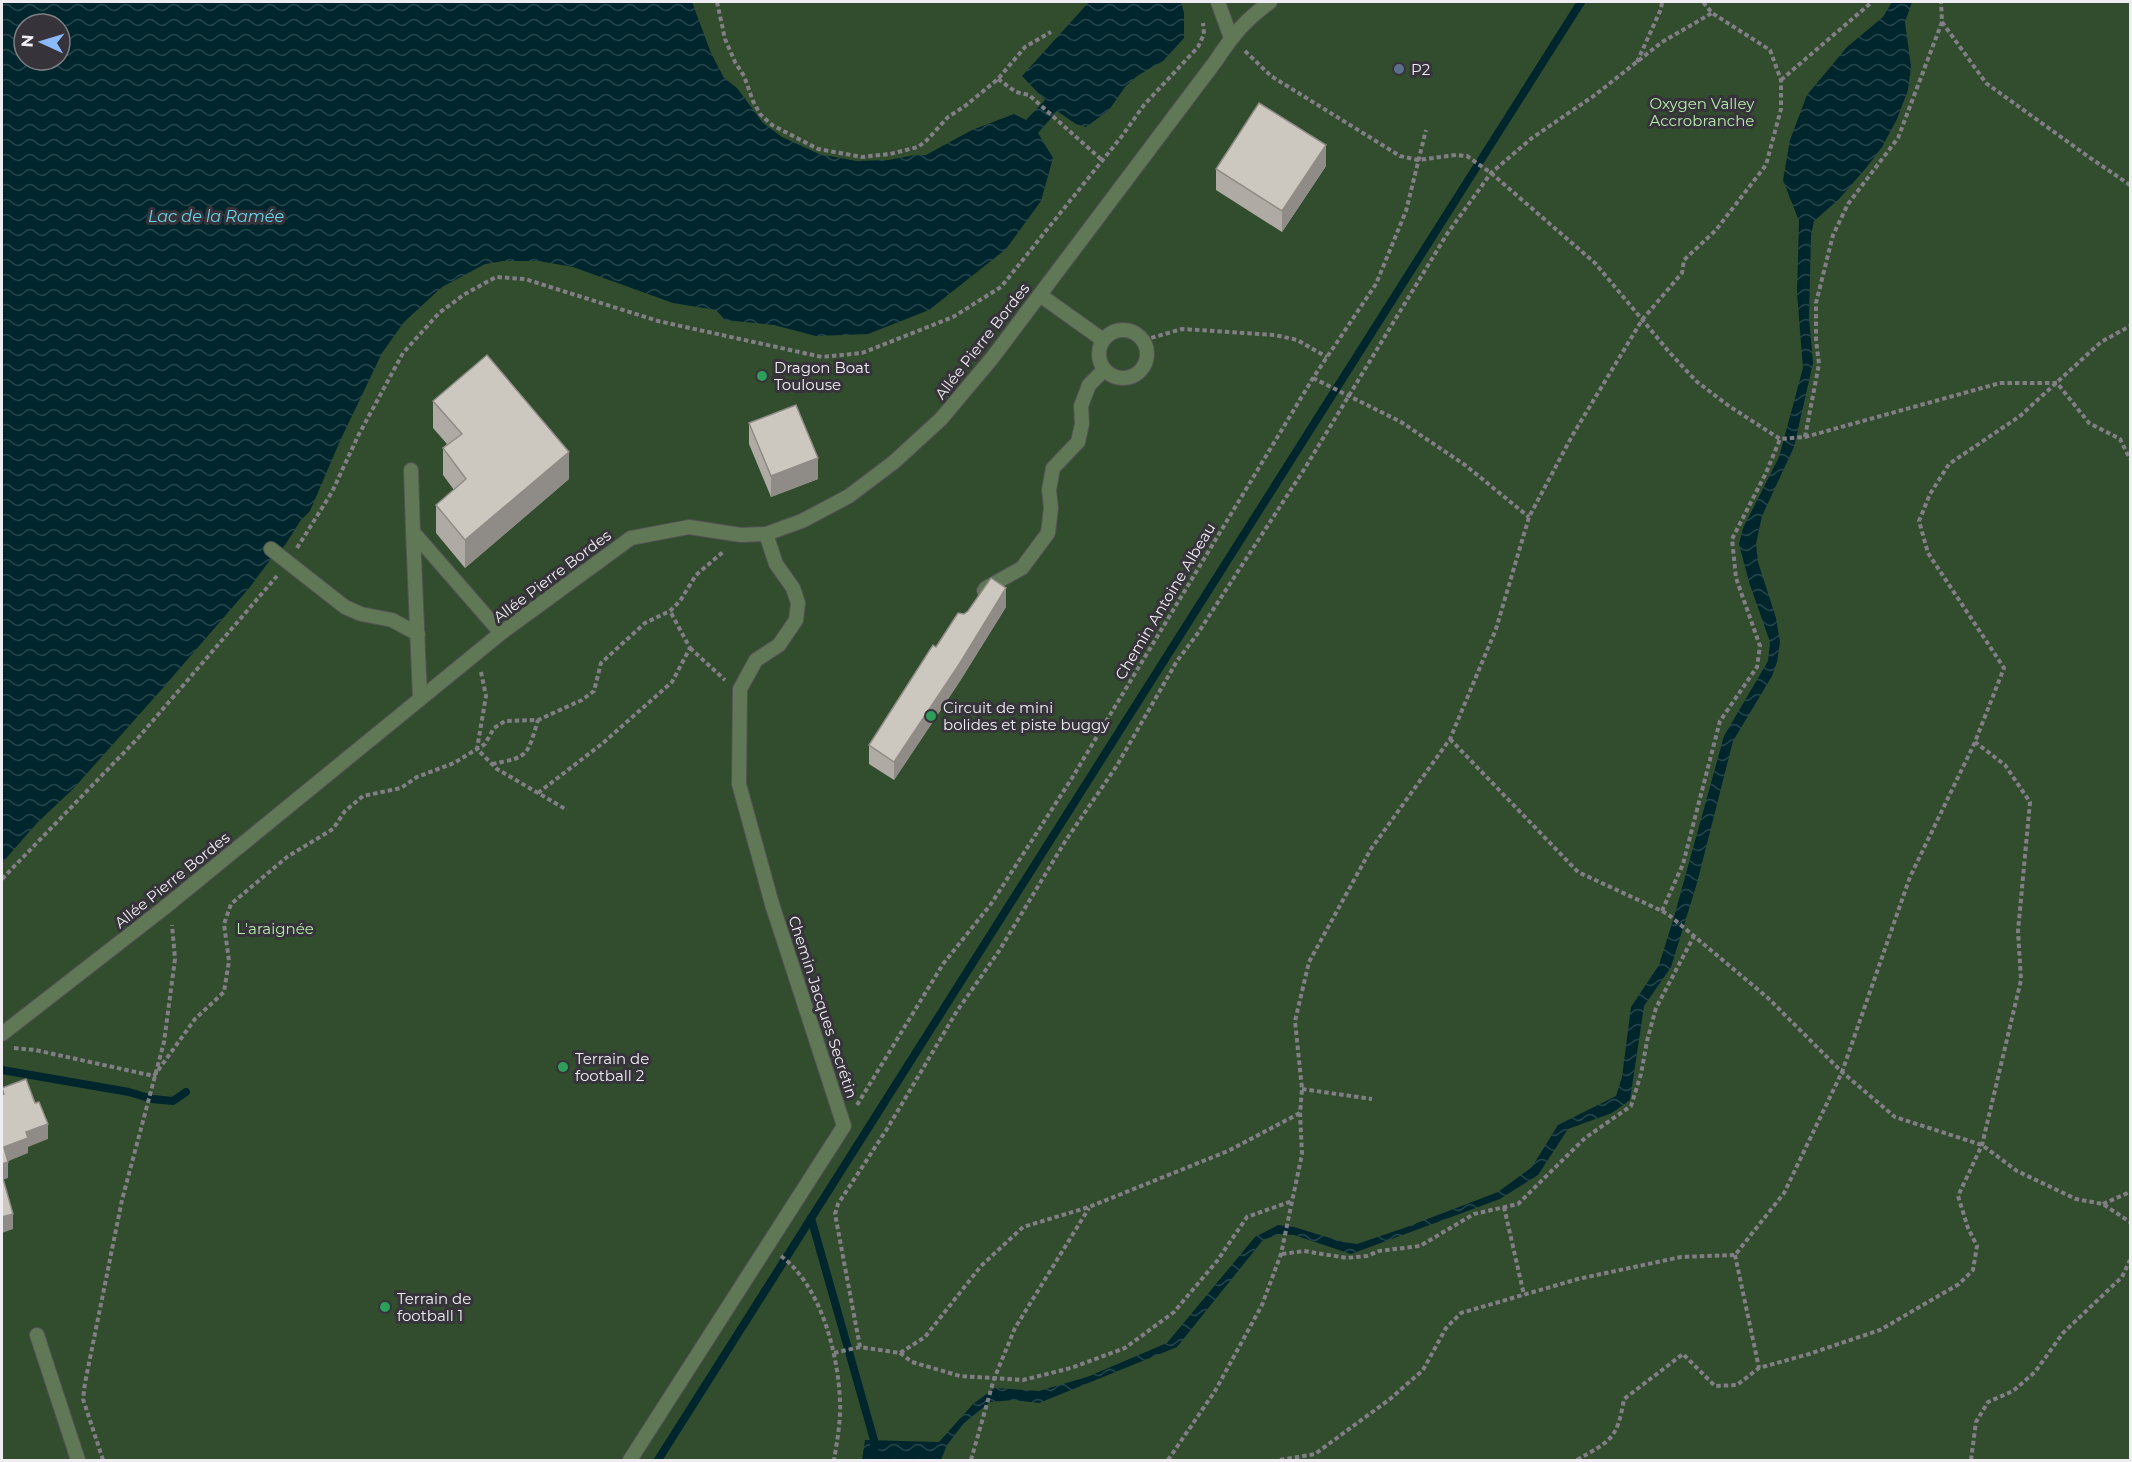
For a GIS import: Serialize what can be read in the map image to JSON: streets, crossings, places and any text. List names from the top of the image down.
{
  "streets": {
    "lane": ["Allée Pierre Bordes", "Chemin Jacques Secrétin"],
    "path": ["Chemin Antoine Albeau"]
  },
  "crossings": [
    ["Allée Pierre Bordes", "Chemin Jacques Secrétin"],
    ["Chemin Antoine Albeau", "Chemin Jacques Secrétin"]
  ],
  "water": ["Lac de la Ramée"],
  "parks": ["Oxygen Valley Accrobranche", "L'araignée"],
  "places": [
    "P2",
    "Dragon Boat Toulouse",
    "Circuit de mini bolides et piste buggy",
    "Terrain de football 2",
    "Terrain de football 1"
  ],
  "north": "left"
}
